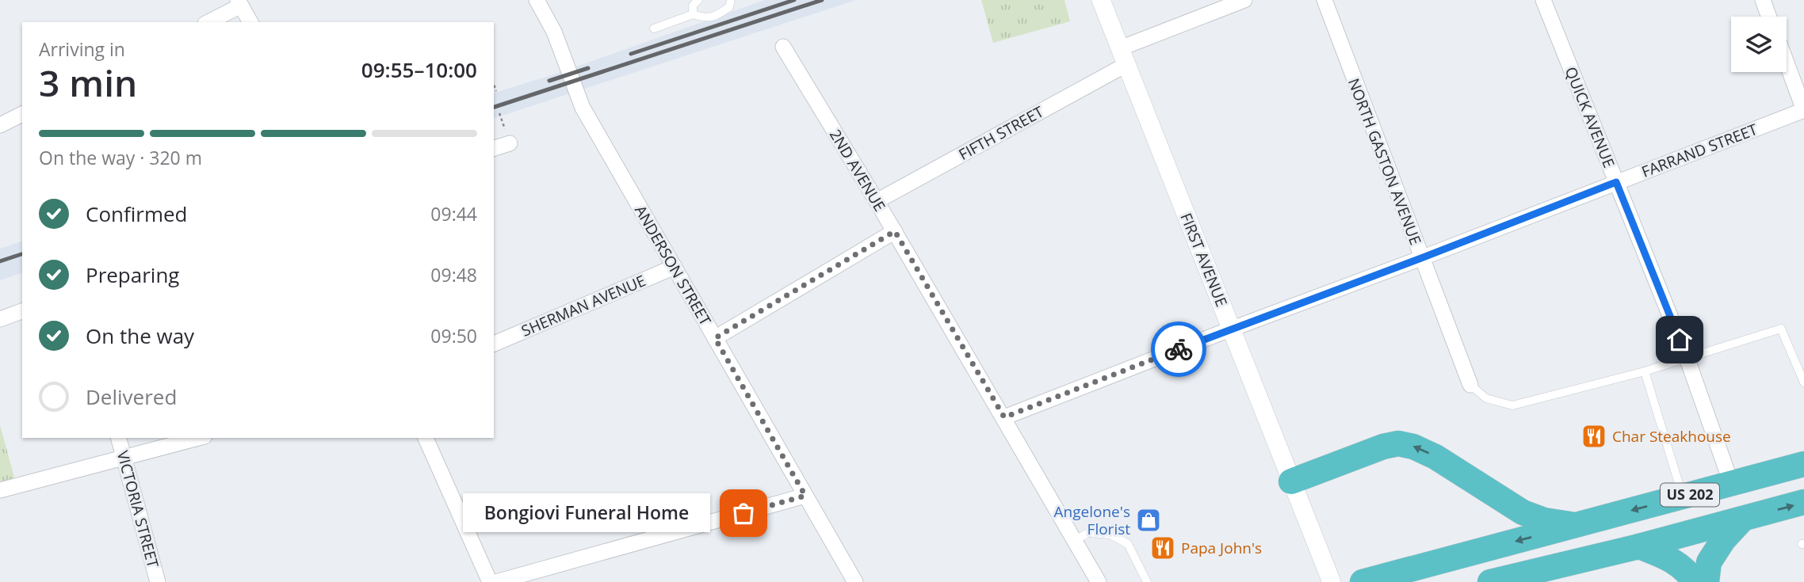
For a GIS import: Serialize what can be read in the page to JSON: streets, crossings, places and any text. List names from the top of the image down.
{
  "streets": {
    "highway": ["US 202"],
    "street": [
      "QUICK AVENUE",
      "FIFTH STREET",
      "FARRAND STREET",
      "NORTH GASTON AVENUE",
      "2ND AVENUE",
      "FIRST AVENUE",
      "ANDERSON STREET",
      "SHERMAN AVENUE",
      "VICTORIA STREET"
    ]
  },
  "crossings": [
    ["QUICK AVENUE", "FARRAND STREET"],
    ["QUICK AVENUE", "US 202"],
    ["FIFTH STREET", "2ND AVENUE"],
    ["FIFTH STREET", "FIRST AVENUE"],
    ["FARRAND STREET", "NORTH GASTON AVENUE"],
    ["FARRAND STREET", "2ND AVENUE"],
    ["FARRAND STREET", "FIRST AVENUE"],
    ["ANDERSON STREET", "SHERMAN AVENUE"]
  ],
  "places": {
    "restaurant": ["Char Steakhouse", "Papa John's"],
    "other": ["Bongiovi Funeral Home"],
    "shop": ["Angelone's Florist"]
  },
  "page": {
    "heading": ["3 min", "Arriving in", "09:55–10:00"],
    "bar": "On the way · 320 m",
    "list": [
      ["Confirmed", "09:44"],
      ["Preparing", "09:48"],
      ["On the way", "09:50"],
      "Delivered"
    ],
    "bubble": "Bongiovi Funeral Home"
  }
}
